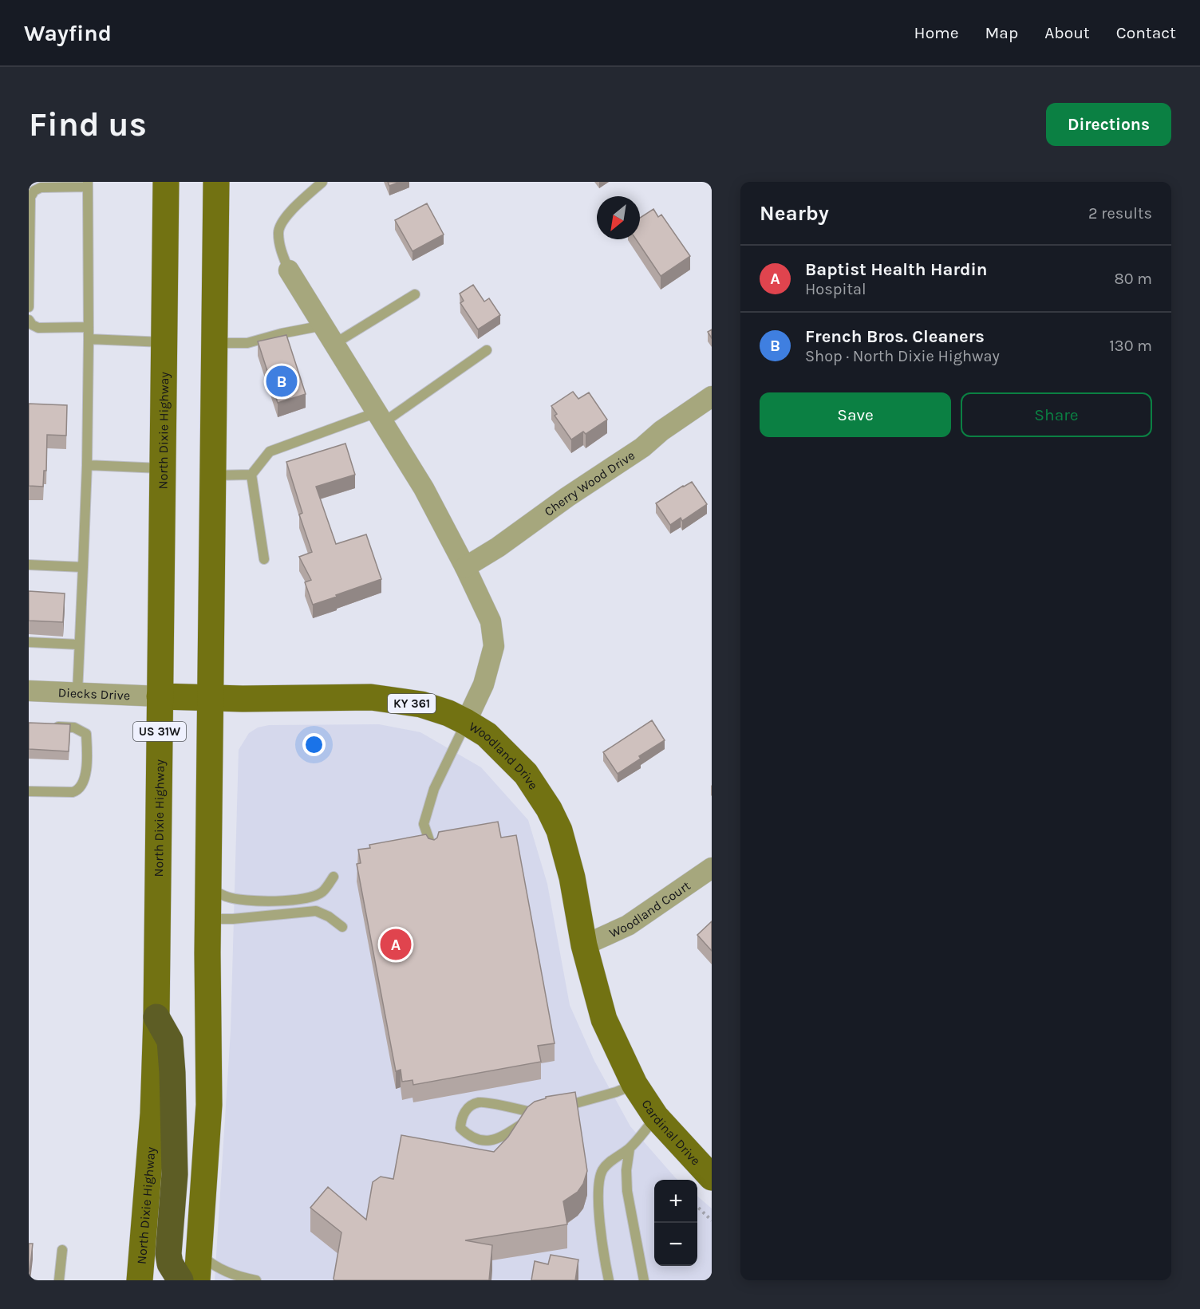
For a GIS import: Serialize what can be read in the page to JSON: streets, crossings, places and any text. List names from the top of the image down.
{
  "streets": {
    "main road": [
      "North Dixie Highway",
      "KY 361",
      "US 31W",
      "Woodland Drive",
      "Cardinal Drive"
    ],
    "street": ["Cherry Wood Drive", "Diecks Drive", "Woodland Court"]
  },
  "crossings": [
    ["North Dixie Highway", "Diecks Drive"],
    ["North Dixie Highway", "Woodland Drive"],
    ["Diecks Drive", "Woodland Drive"],
    ["Woodland Drive", "Woodland Court"],
    ["Woodland Drive", "Cardinal Drive"]
  ],
  "north": "bottom left",
  "page": {
    "header": "Wayfind",
    "nav": [
      "Home",
      "Map",
      "About",
      "Contact"
    ],
    "buttons": [
      "Directions",
      ["Save", "Share"]
    ],
    "title": "Find us",
    "heading": ["Nearby", "2 results"],
    "list": [
      {
        "mark": "A",
        "name": "Baptist Health Hardin",
        "note": "Hospital",
        "value": "80 m"
      },
      {
        "mark": "B",
        "name": "French Bros. Cleaners",
        "note": "Shop · North Dixie Highway",
        "value": "130 m"
      }
    ],
    "pins": ["B", "A"],
    "map_buttons": ["+", "−"]
  }
}
